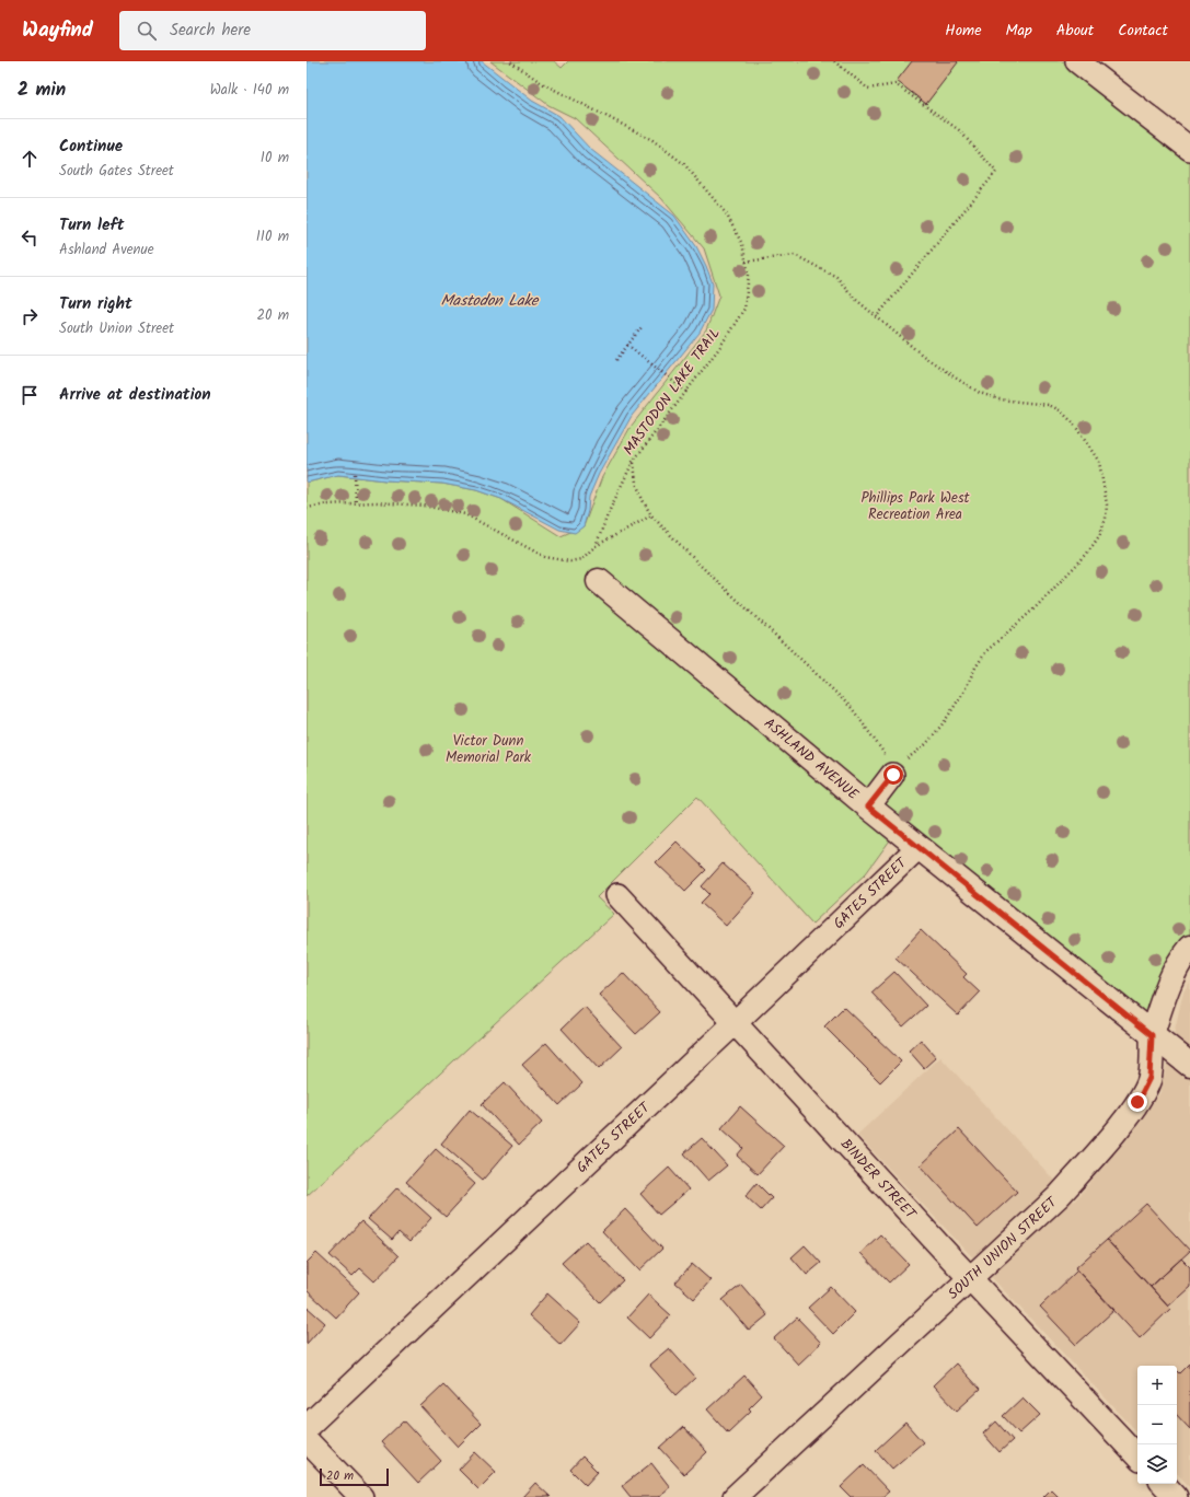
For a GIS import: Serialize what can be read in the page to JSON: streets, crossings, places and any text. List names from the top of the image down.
{
  "streets": {
    "street": [
      "ASHLAND AVENUE",
      "GATES STREET",
      "BINDER STREET",
      "SOUTH UNION STREET"
    ],
    "path": ["MASTODON LAKE TRAIL"]
  },
  "crossings": [
    ["ASHLAND AVENUE", "GATES STREET"],
    ["ASHLAND AVENUE", "SOUTH UNION STREET"],
    ["GATES STREET", "BINDER STREET"],
    ["BINDER STREET", "SOUTH UNION STREET"]
  ],
  "water": ["Mastodon Lake"],
  "parks": ["Phillips Park West Recreation Area", "Victor Dunn Memorial Park"],
  "scale_bar": "20 m",
  "page": {
    "header": "Wayfind",
    "search": "Search here",
    "nav": [
      "Home",
      "Map",
      "About",
      "Contact"
    ],
    "heading": ["2 min", "Walk · 140 m"],
    "list": [
      ["Continue", "South Gates Street", "10 m"],
      ["Turn left", "Ashland Avenue", "110 m"],
      ["Turn right", "South Union Street", "20 m"],
      "Arrive at destination"
    ],
    "map_buttons": ["+", "−"],
    "scale": "20 m"
  }
}
